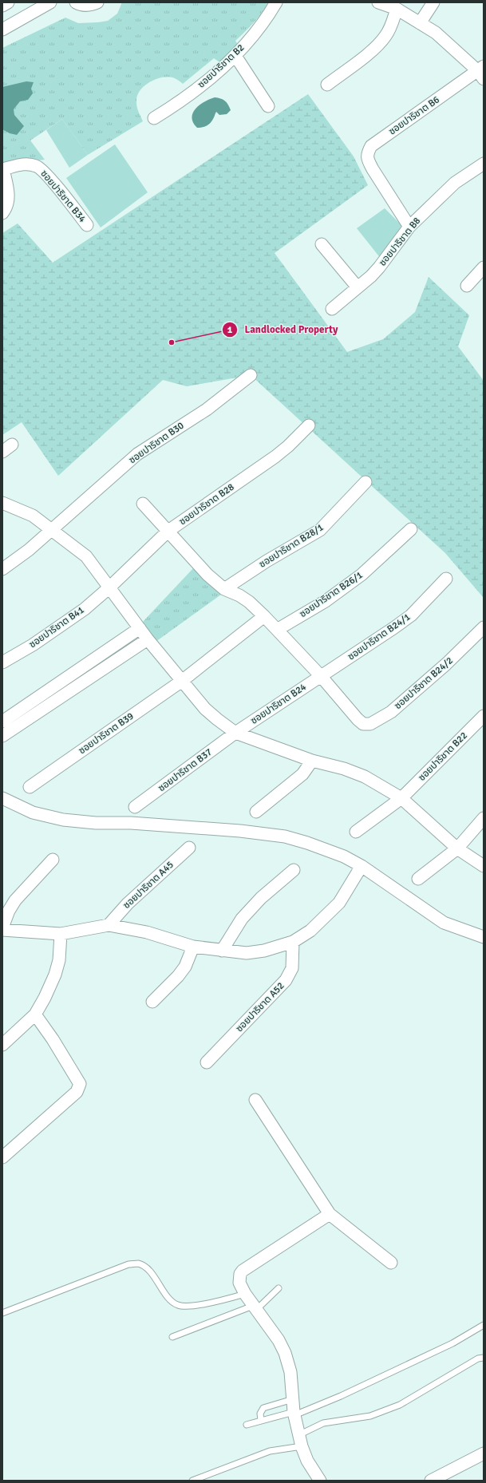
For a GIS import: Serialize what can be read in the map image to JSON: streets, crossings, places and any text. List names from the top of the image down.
{
  "streets": {
    "street": [
      "ซอยปาริชาต B2",
      "ซอยปาริชาต B6",
      "ซอยปาริชาต B34",
      "ซอยปาริชาต B8",
      "ซอยปาริชาต B30",
      "ซอยปาริชาต B28",
      "ซอยปาริชาต B28/1",
      "ซอยปาริชาต B26/1",
      "ซอยปาริชาต B41",
      "ซอยปาริชาต B24/1",
      "ซอยปาริชาต B24/2",
      "ซอยปาริชาต B24",
      "ซอยปาริชาต B39",
      "ซอยปาริชาต B22",
      "ซอยปาริชาต B37",
      "ซอยปาริชาต A45",
      "ซอยปาริชาต A52"
    ]
  },
  "crossings": [
    ["ซอยปาริชาต B6", "ซอยปาริชาต B8"],
    ["ซอยปาริชาต B28", "ซอยปาริชาต B41"],
    ["ซอยปาริชาต B24/1", "ซอยปาริชาต B24/2"],
    ["ซอยปาริชาต B24/1", "ซอยปาริชาต B24"],
    ["ซอยปาริชาต B24/2", "ซอยปาริชาต B24"],
    ["ซอยปาริชาต B24", "ซอยปาริชาต B37"]
  ],
  "places": ["Landlocked Property"]
}
